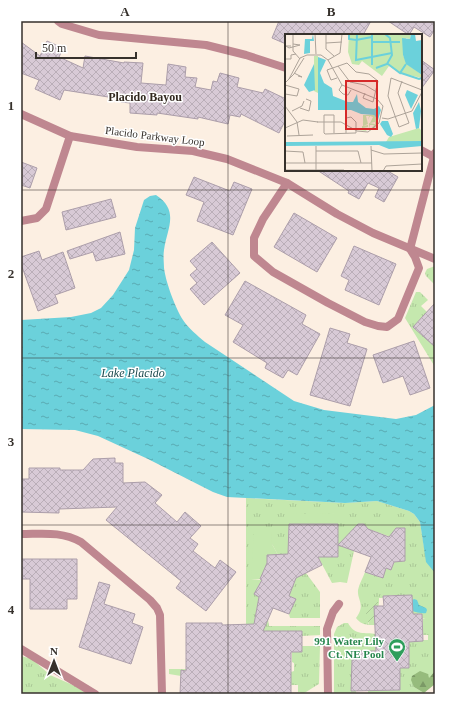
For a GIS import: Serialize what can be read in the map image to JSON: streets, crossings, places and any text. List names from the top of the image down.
{
  "streets": {
    "street": ["Placido Parkway Loop"]
  },
  "districts": ["Placido Bayou"],
  "water": ["Lake Placido"],
  "places": {
    "sports": ["991 Water Lily Ct. NE Pool"]
  },
  "scale_bar": "50 m",
  "north": "top",
  "grid": {
    "columns": ["A", "B"],
    "rows": [
      "1",
      "2",
      "3",
      "4"
    ]
  }
}
